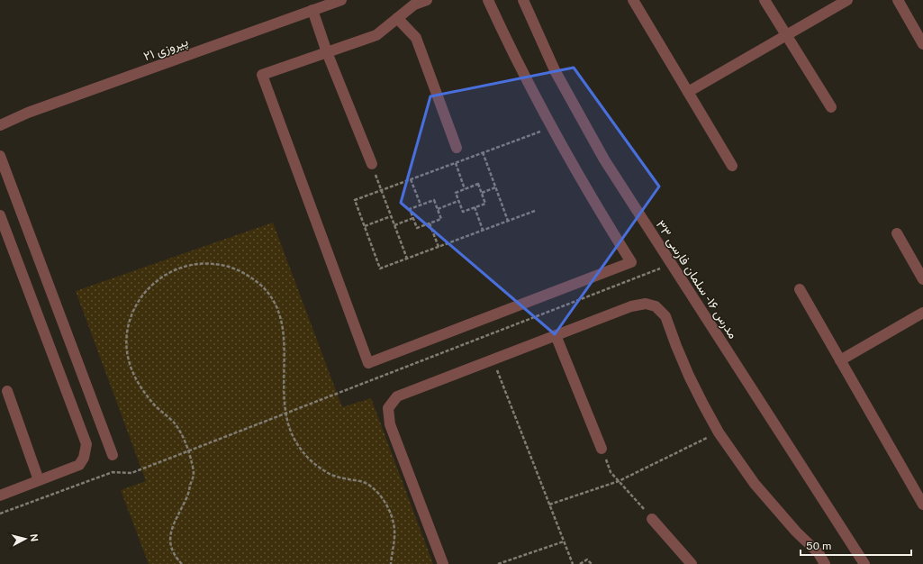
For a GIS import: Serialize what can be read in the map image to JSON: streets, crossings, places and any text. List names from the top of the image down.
{
  "streets": {
    "street": ["پیروزی ۲۱", "مدرس ۱۶ - سلمان فارسی ۳۳"]
  },
  "scale_bar": "50 m",
  "north": "right"
}
